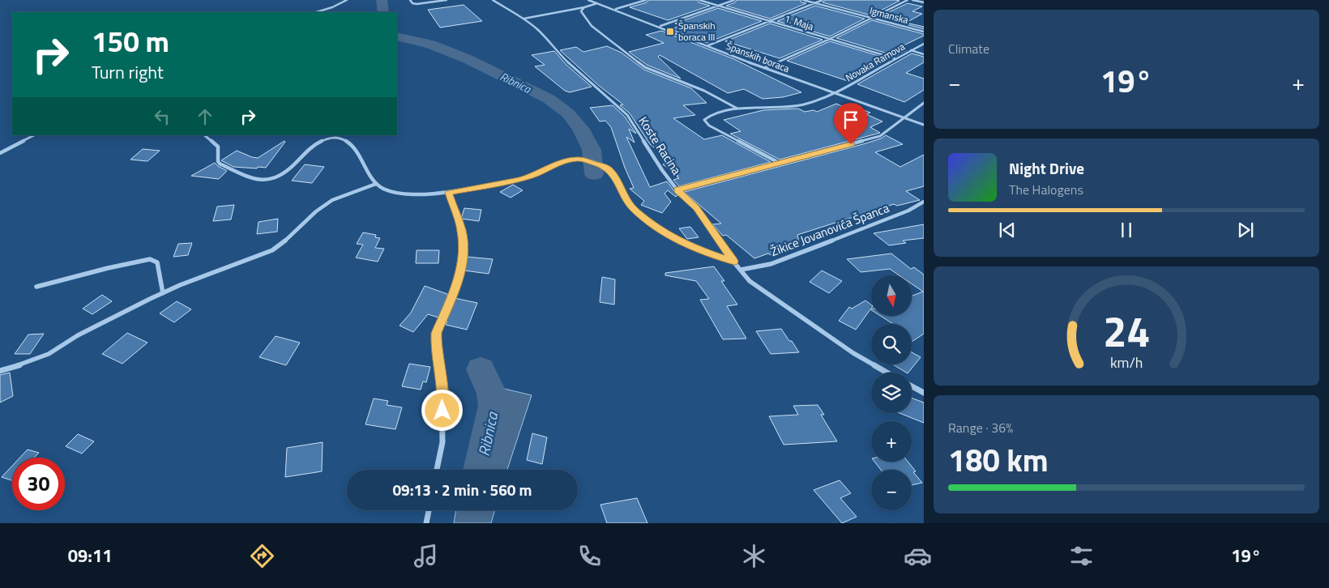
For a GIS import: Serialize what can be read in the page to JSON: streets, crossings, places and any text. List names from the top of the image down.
{
  "streets": {
    "street": [
      "Igmanska",
      "1. Maja",
      "Španskih boraca",
      "Novaka Ramova",
      "Koste Racina",
      "Žikice Jovanovića Španca"
    ]
  },
  "crossings": [
    ["1. Maja", "Novaka Ramova"],
    ["Španskih boraca", "Novaka Ramova"],
    ["Koste Racina", "Žikice Jovanovića Španca"]
  ],
  "water": ["Ribnica"],
  "places": {
    "transit": ["Španskih boraca III"]
  },
  "north": "bottom",
  "page": {
    "tile": [
      "Climate",
      ["Range · 36%", "180 km"]
    ],
    "turn": ["150 m", "Turn right"],
    "heat": ["−", "19°", "+"],
    "song": ["Night Drive", "The Halogens"],
    "map_buttons": ["+", "−"],
    "limit": "30",
    "trip": "09:13 · 2 min · 560 m",
    "tabs": ["09:11", "19°"],
    "gauge": ["24", "km/h"]
  }
}
